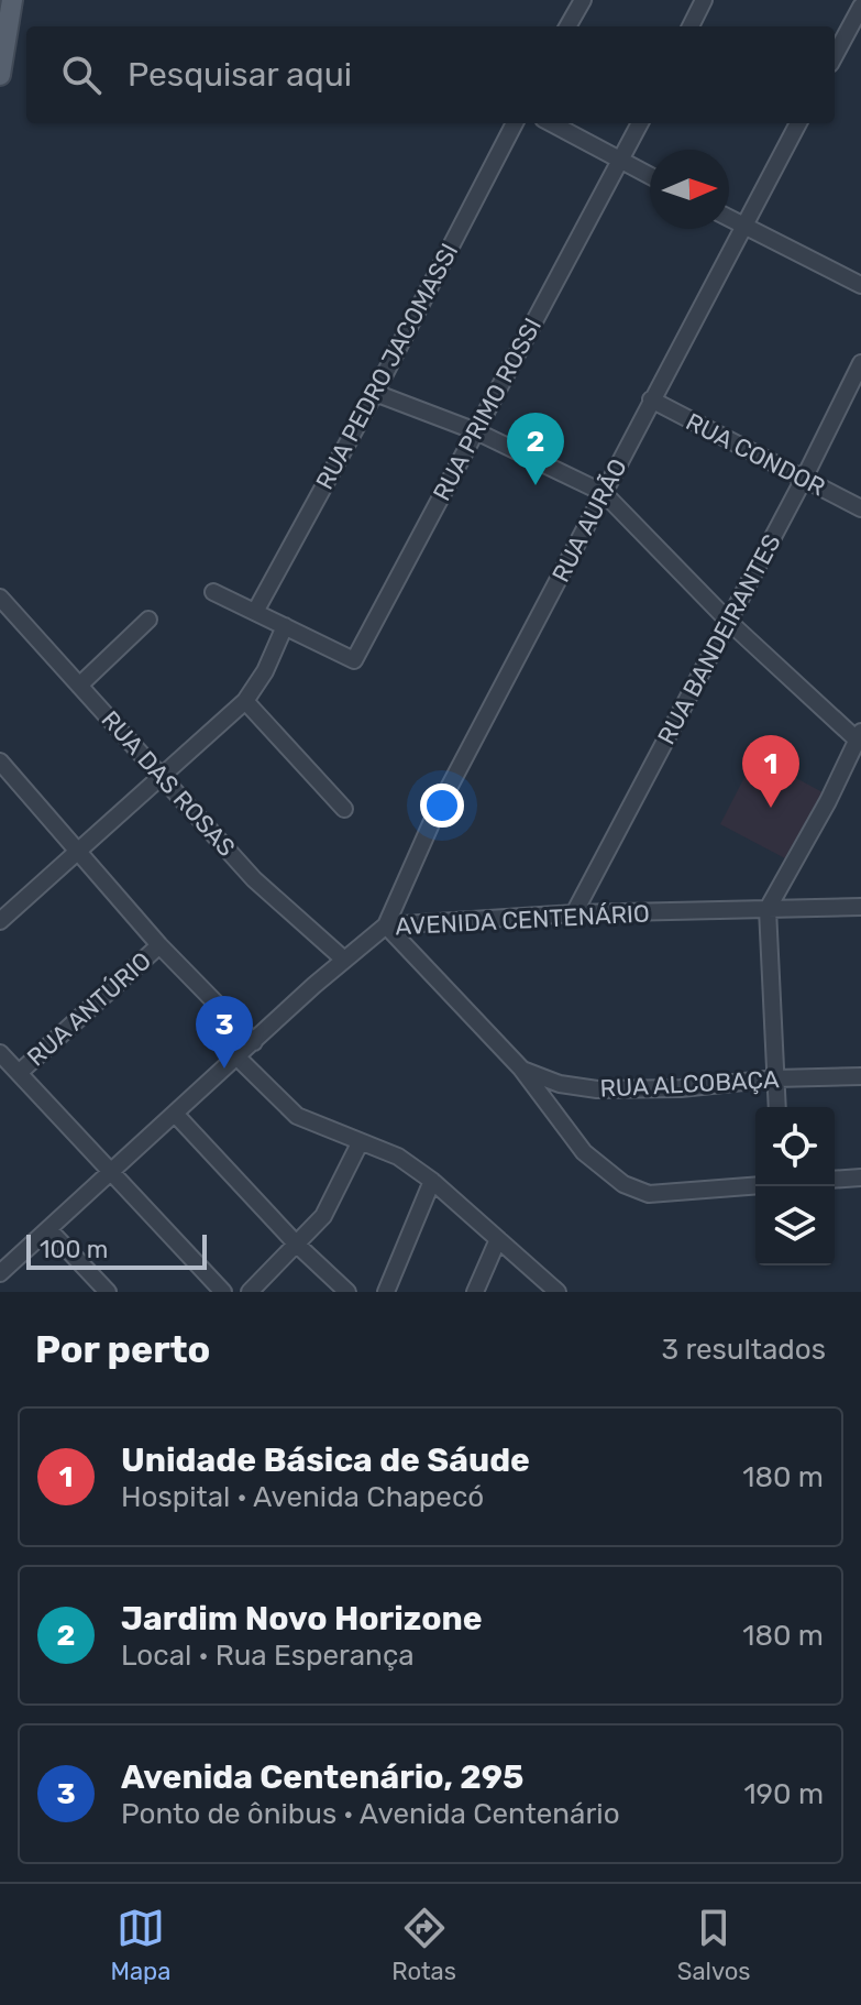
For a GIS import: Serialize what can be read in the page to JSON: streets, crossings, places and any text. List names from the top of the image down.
{
  "streets": {
    "street": [
      "RUA PEDRO JACOMASSI",
      "RUA PRIMO ROSSI",
      "RUA CONDOR",
      "RUA AURÃO",
      "RUA BANDEIRANTES",
      "RUA DAS ROSAS",
      "AVENIDA CENTENÁRIO",
      "RUA ANTÚRIO",
      "RUA ALCOBAÇA"
    ]
  },
  "crossings": [
    ["RUA CONDOR", "RUA AURÃO"],
    ["RUA CONDOR", "RUA BANDEIRANTES"],
    ["RUA AURÃO", "AVENIDA CENTENÁRIO"],
    ["RUA BANDEIRANTES", "AVENIDA CENTENÁRIO"],
    ["RUA DAS ROSAS", "AVENIDA CENTENÁRIO"]
  ],
  "scale_bar": "100 m",
  "north": "right",
  "page": {
    "search": "Pesquisar aqui",
    "pins": ["2", "1", "3"],
    "scale": "100 m",
    "heading": ["Por perto", "3 resultados"],
    "list": [
      {
        "mark": "1",
        "name": "Unidade Básica de Sáude",
        "note": "Hospital · Avenida Chapecó",
        "value": "180 m"
      },
      {
        "mark": "2",
        "name": "Jardim Novo Horizone",
        "note": "Local · Rua Esperança",
        "value": "180 m"
      },
      {
        "mark": "3",
        "name": "Avenida Centenário, 295",
        "note": "Ponto de ônibus · Avenida Centenário",
        "value": "190 m"
      }
    ],
    "nav": ["Mapa", "Rotas", "Salvos"]
  }
}
